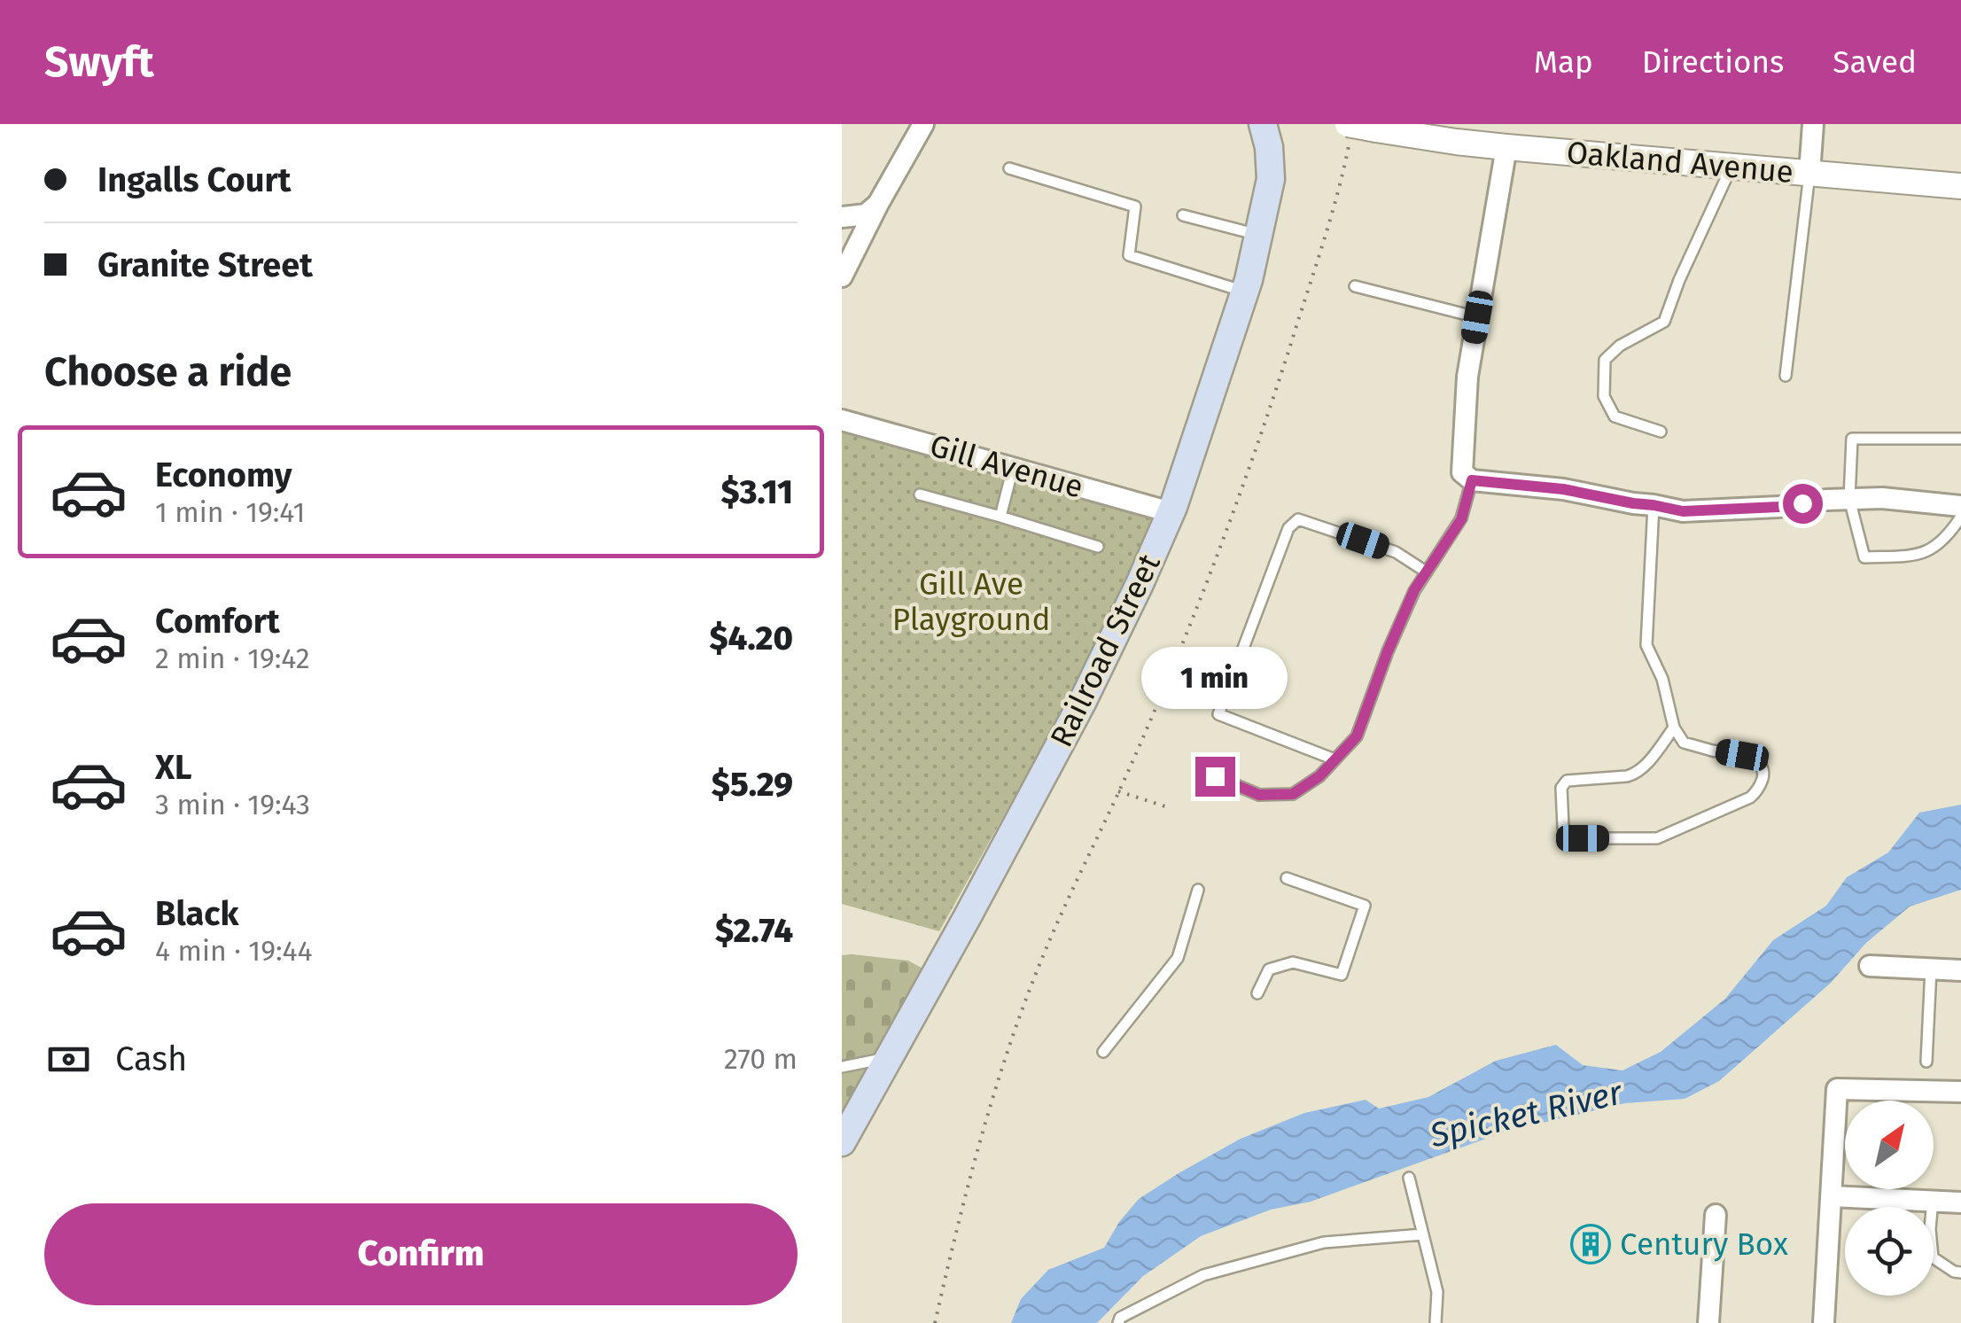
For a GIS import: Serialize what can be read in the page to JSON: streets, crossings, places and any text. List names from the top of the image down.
{
  "streets": {
    "main road": ["Railroad Street"],
    "street": ["Oakland Avenue", "Gill Avenue"]
  },
  "crossings": [
    ["Gill Avenue", "Railroad Street"]
  ],
  "water": ["Spicket River"],
  "parks": ["Gill Ave Playground"],
  "places": {
    "building": ["Century Box"]
  },
  "north": "top right",
  "page": {
    "header": "Swyft",
    "nav": ["Map", "Directions", "Saved"],
    "banner": ["Ingalls Court", "Granite Street"],
    "heading": "Choose a ride",
    "list": [
      {
        "name": "Economy",
        "note": "1 min · 19:41",
        "value": "$3.11"
      },
      {
        "name": "Comfort",
        "note": "2 min · 19:42",
        "value": "$4.20"
      },
      {
        "name": "XL",
        "note": "3 min · 19:43",
        "value": "$5.29"
      },
      {
        "name": "Black",
        "note": "4 min · 19:44",
        "value": "$2.74"
      }
    ],
    "bubble": "1 min",
    "pay": ["Cash", "270 m"],
    "buttons": "Confirm"
  }
}
